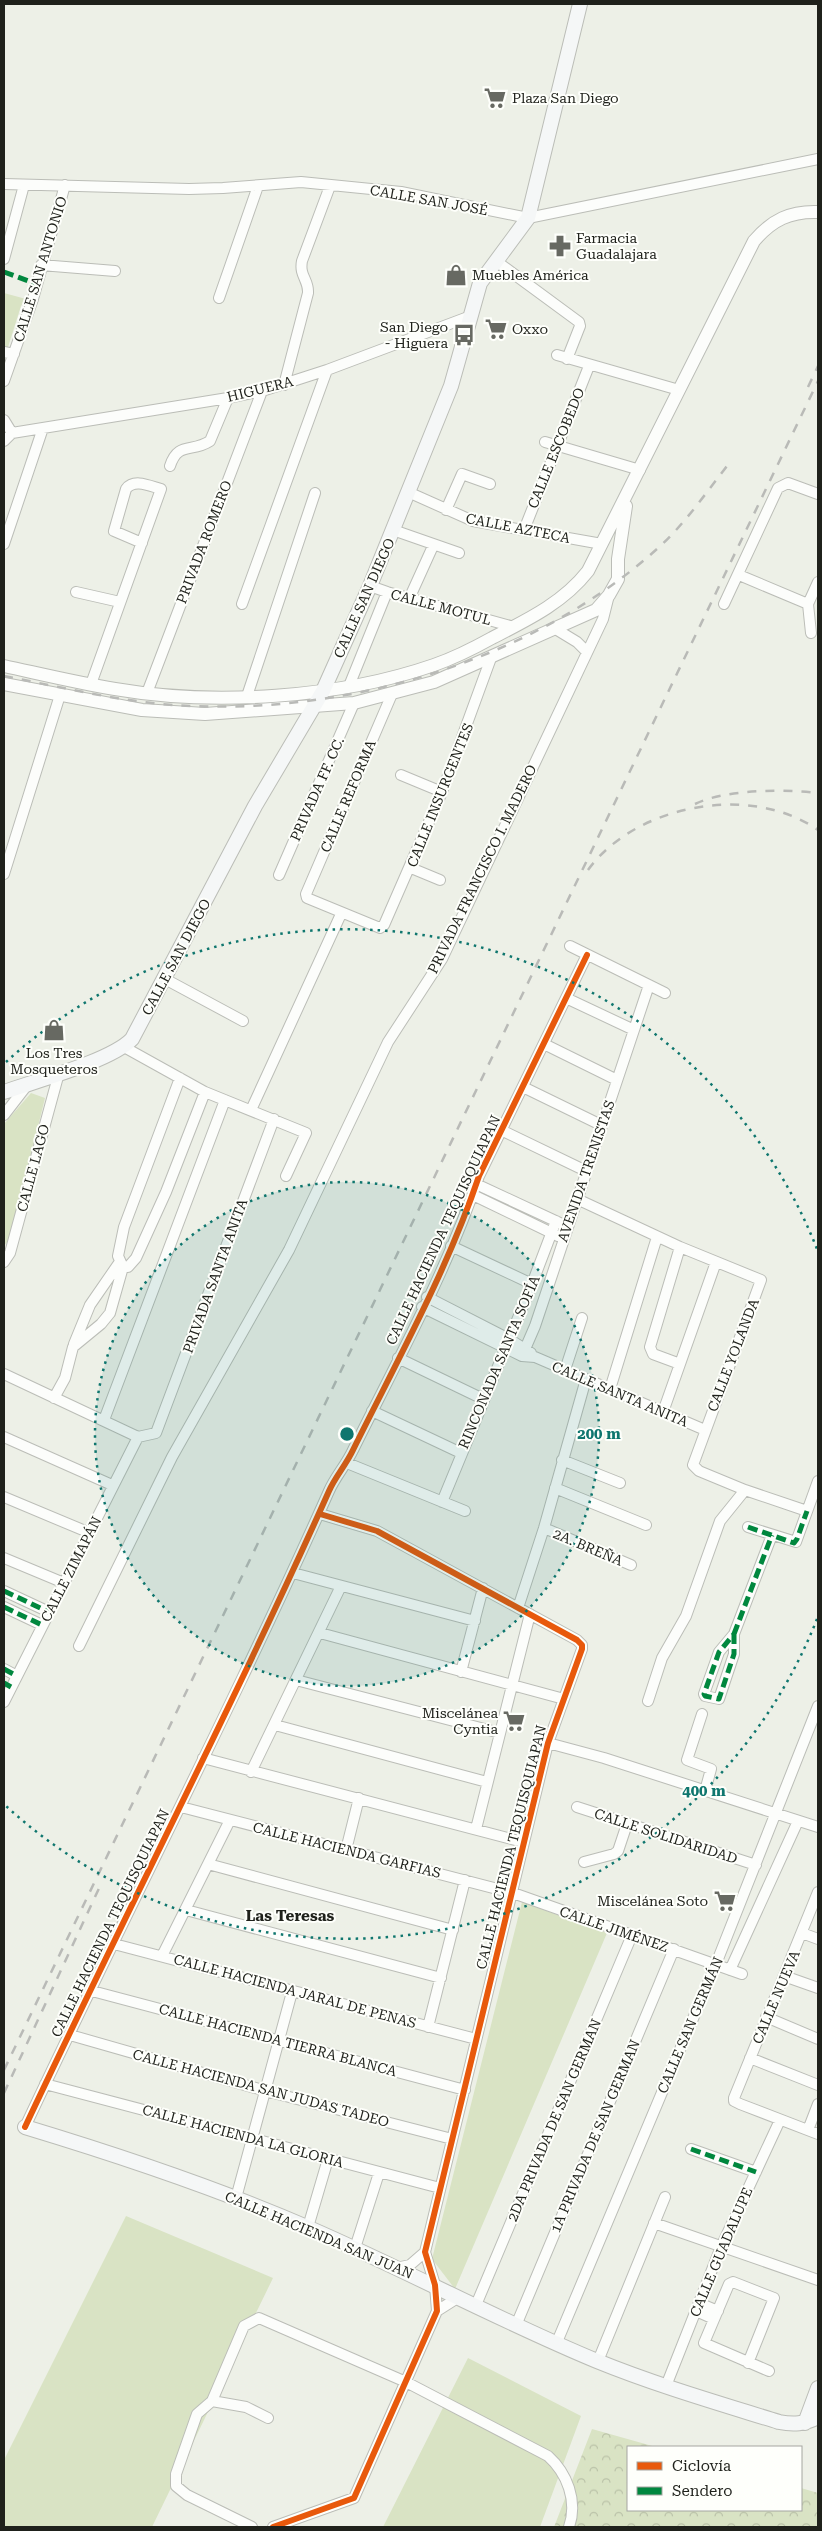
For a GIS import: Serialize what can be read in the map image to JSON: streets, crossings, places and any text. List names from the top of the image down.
{
  "streets": {
    "main road": ["CALLE SAN DIEGO", "CALLE HACIENDA SAN JUAN"],
    "street": [
      "CALLE SAN JOSÉ",
      "CALLE SAN ANTONIO",
      "HIGUERA",
      "CALLE ESCOBEDO",
      "CALLE AZTECA",
      "PRIVADA ROMERO",
      "CALLE MOTUL",
      "PRIVADA FF. CC.",
      "CALLE INSURGENTES",
      "CALLE REFORMA",
      "PRIVADA FRANCISCO I. MADERO",
      "CALLE LAGO",
      "AVENIDA TRENISTAS",
      "CALLE HACIENDA TEQUISQUIAPAN",
      "PRIVADA SANTA ANITA",
      "CALLE YOLANDA",
      "RINCONADA SANTA SOFÍA",
      "CALLE SANTA ANITA",
      "2A. BREÑA",
      "CALLE ZIMAPÁN",
      "CALLE SOLIDARIDAD",
      "CALLE HACIENDA GARFIAS",
      "CALLE JIMÉNEZ",
      "CALLE HACIENDA JARAL DE PENAS",
      "CALLE NUEVA",
      "CALLE SAN GERMÁN",
      "CALLE HACIENDA TIERRA BLANCA",
      "CALLE HACIENDA SAN JUDAS TADEO",
      "2DA PRIVADA DE SAN GERMAN",
      "CALLE HACIENDA LA GLORIA",
      "1A PRIVADA DE SAN GERMAN",
      "CALLE GUADALUPE"
    ]
  },
  "crossings": [
    ["CALLE SAN JOSÉ", "CALLE SAN ANTONIO"],
    ["CALLE SAN JOSÉ", "CALLE SAN DIEGO"],
    ["HIGUERA", "PRIVADA ROMERO"],
    ["HIGUERA", "CALLE SAN DIEGO"],
    ["CALLE ESCOBEDO", "CALLE AZTECA"],
    ["CALLE AZTECA", "CALLE SAN DIEGO"],
    ["CALLE SAN DIEGO", "CALLE MOTUL"],
    ["CALLE INSURGENTES", "CALLE REFORMA"],
    ["AVENIDA TRENISTAS", "CALLE SANTA ANITA"],
    ["CALLE HACIENDA TEQUISQUIAPAN", "CALLE SANTA ANITA"],
    ["CALLE HACIENDA TEQUISQUIAPAN", "CALLE HACIENDA GARFIAS"],
    ["CALLE HACIENDA TEQUISQUIAPAN", "CALLE JIMÉNEZ"],
    ["CALLE HACIENDA TEQUISQUIAPAN", "CALLE HACIENDA JARAL DE PENAS"],
    ["CALLE HACIENDA TEQUISQUIAPAN", "CALLE HACIENDA TIERRA BLANCA"],
    ["CALLE HACIENDA TEQUISQUIAPAN", "CALLE HACIENDA SAN JUDAS TADEO"],
    ["CALLE HACIENDA TEQUISQUIAPAN", "CALLE HACIENDA LA GLORIA"],
    ["CALLE HACIENDA TEQUISQUIAPAN", "CALLE HACIENDA SAN JUAN"],
    ["PRIVADA SANTA ANITA", "CALLE ZIMAPÁN"],
    ["CALLE YOLANDA", "CALLE SANTA ANITA"],
    ["RINCONADA SANTA SOFÍA", "CALLE SANTA ANITA"],
    ["CALLE SOLIDARIDAD", "CALLE SAN GERMÁN"],
    ["CALLE HACIENDA GARFIAS", "CALLE JIMÉNEZ"],
    ["CALLE JIMÉNEZ", "CALLE SAN GERMÁN"],
    ["CALLE JIMÉNEZ", "2DA PRIVADA DE SAN GERMAN"],
    ["CALLE JIMÉNEZ", "1A PRIVADA DE SAN GERMAN"],
    ["CALLE NUEVA", "CALLE GUADALUPE"],
    ["CALLE SAN GERMÁN", "CALLE HACIENDA SAN JUAN"],
    ["2DA PRIVADA DE SAN GERMAN", "CALLE HACIENDA SAN JUAN"],
    ["1A PRIVADA DE SAN GERMAN", "CALLE HACIENDA SAN JUAN"],
    ["CALLE HACIENDA SAN JUAN", "CALLE GUADALUPE"]
  ],
  "districts": ["Las Teresas"],
  "places": {
    "supermarket": [
      "Plaza San Diego",
      "Oxxo",
      "Miscelánea Cyntia",
      "Miscelánea Soto"
    ],
    "pharmacy": ["Farmacia Guadalajara"],
    "shop": ["Muebles América", "Los Tres Mosqueteros"],
    "bus stop": ["San Diego - Higuera"]
  },
  "legend": ["Ciclovía", "Sendero"],
  "rings": ["200 m", "400 m"]
}
